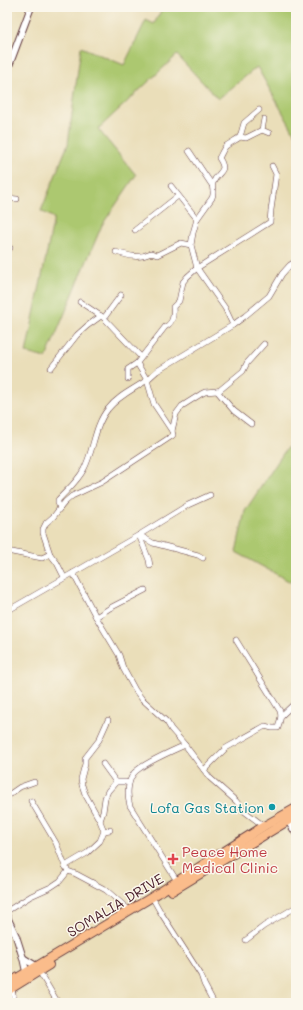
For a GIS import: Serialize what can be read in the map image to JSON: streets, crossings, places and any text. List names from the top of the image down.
{
  "streets": {
    "main road": ["SOMALIA DRIVE"]
  },
  "places": {
    "other": ["Lofa Gas Station"],
    "health": ["Peace Home Medical Clinic"]
  }
}
